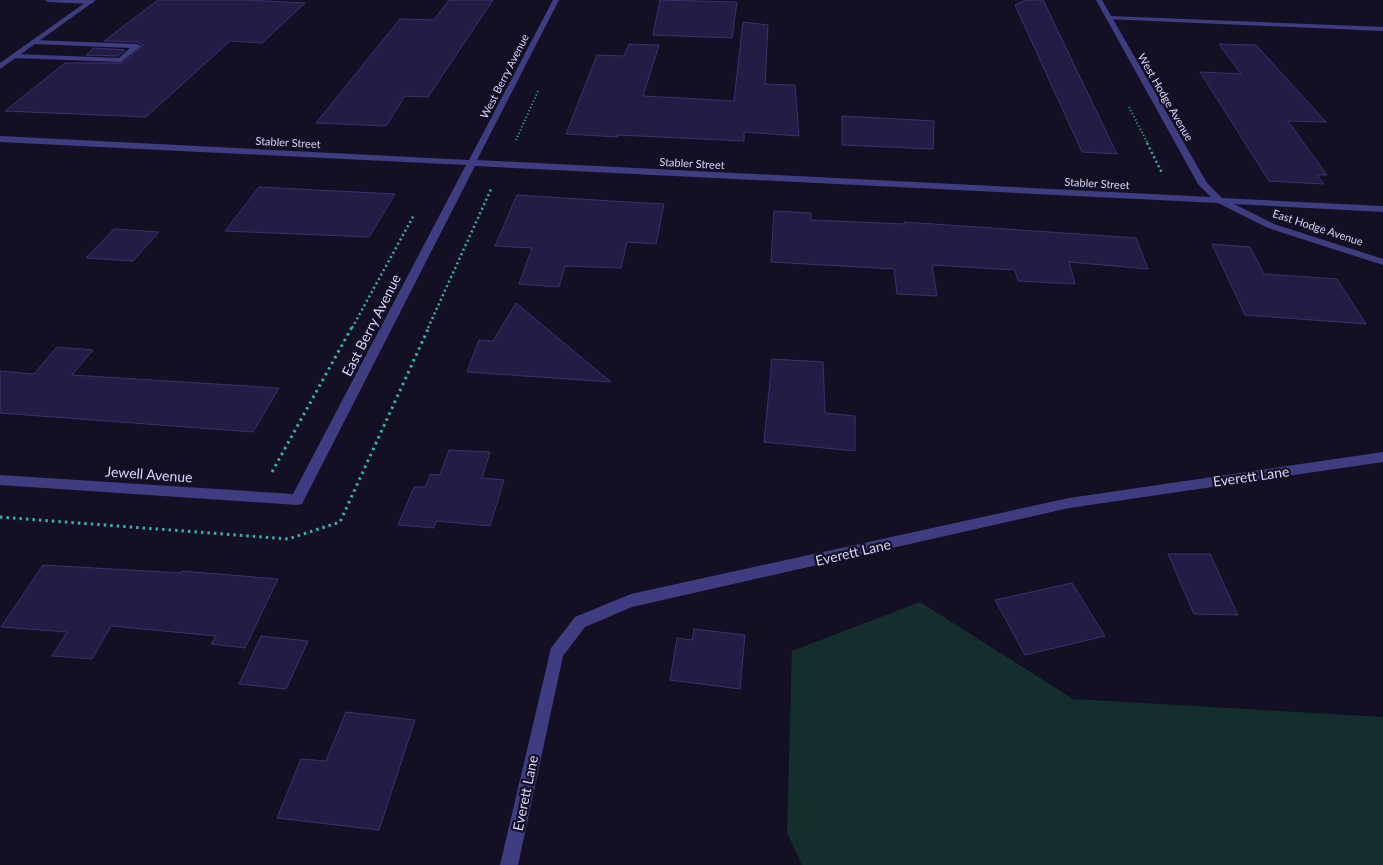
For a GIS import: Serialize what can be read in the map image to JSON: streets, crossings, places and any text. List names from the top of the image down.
{
  "streets": {
    "street": [
      "West Berry Avenue",
      "West Hodge Avenue",
      "Stabler Street",
      "East Hodge Avenue",
      "East Berry Avenue",
      "Jewell Avenue",
      "Everett Lane"
    ]
  },
  "crossings": [
    ["West Berry Avenue", "Stabler Street"],
    ["West Berry Avenue", "East Berry Avenue"],
    ["West Hodge Avenue", "Stabler Street"],
    ["West Hodge Avenue", "East Hodge Avenue"],
    ["Stabler Street", "East Hodge Avenue"],
    ["Stabler Street", "East Berry Avenue"],
    ["East Berry Avenue", "Jewell Avenue"]
  ]
}
